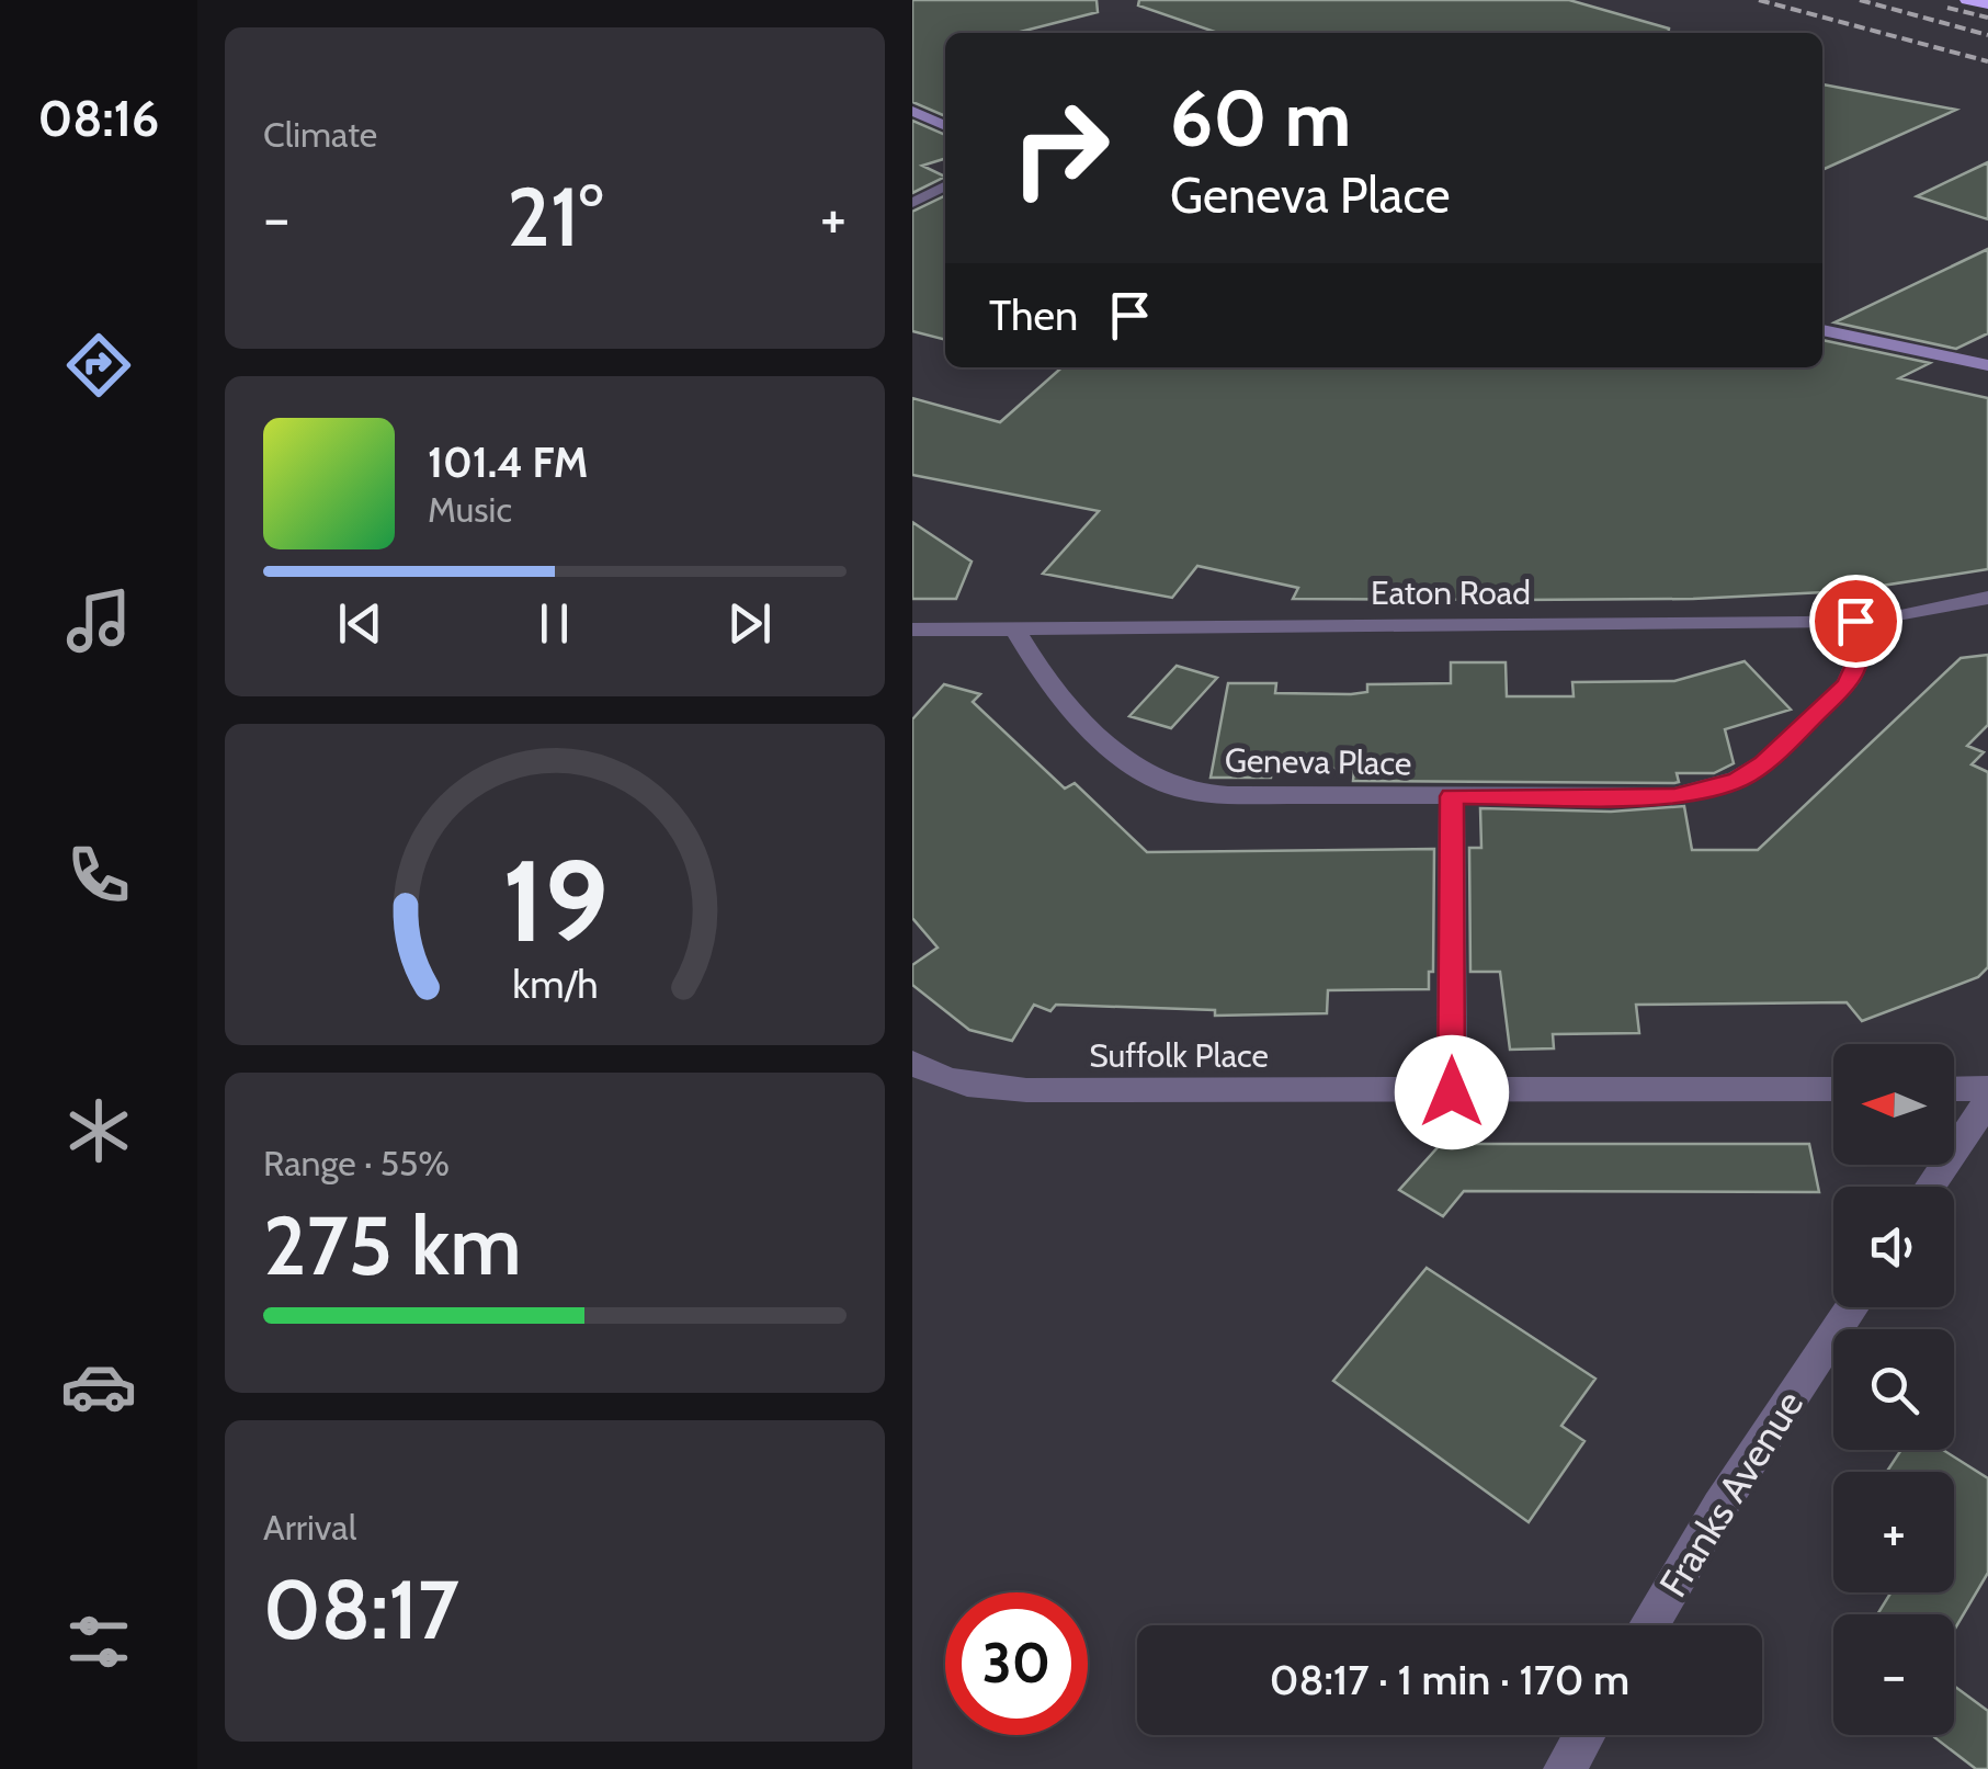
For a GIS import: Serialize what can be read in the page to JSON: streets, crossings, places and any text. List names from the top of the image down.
{
  "streets": {
    "street": [
      "Eaton Road",
      "Geneva Place",
      "Suffolk Place",
      "Franks Avenue"
    ]
  },
  "crossings": [
    ["Eaton Road", "Geneva Place"]
  ],
  "north": "left",
  "page": {
    "tabs": "08:16",
    "tile": [
      "Climate",
      ["Range · 55%", "275 km"],
      ["Arrival", "08:17"]
    ],
    "turn": ["60 m", "Geneva Place"],
    "heat": ["−", "21°", "+"],
    "then": "Then",
    "song": ["101.4 FM", "Music"],
    "map_buttons": ["+", "−"],
    "limit": "30",
    "trip": "08:17 · 1 min · 170 m",
    "gauge": ["19", "km/h"]
  }
}
